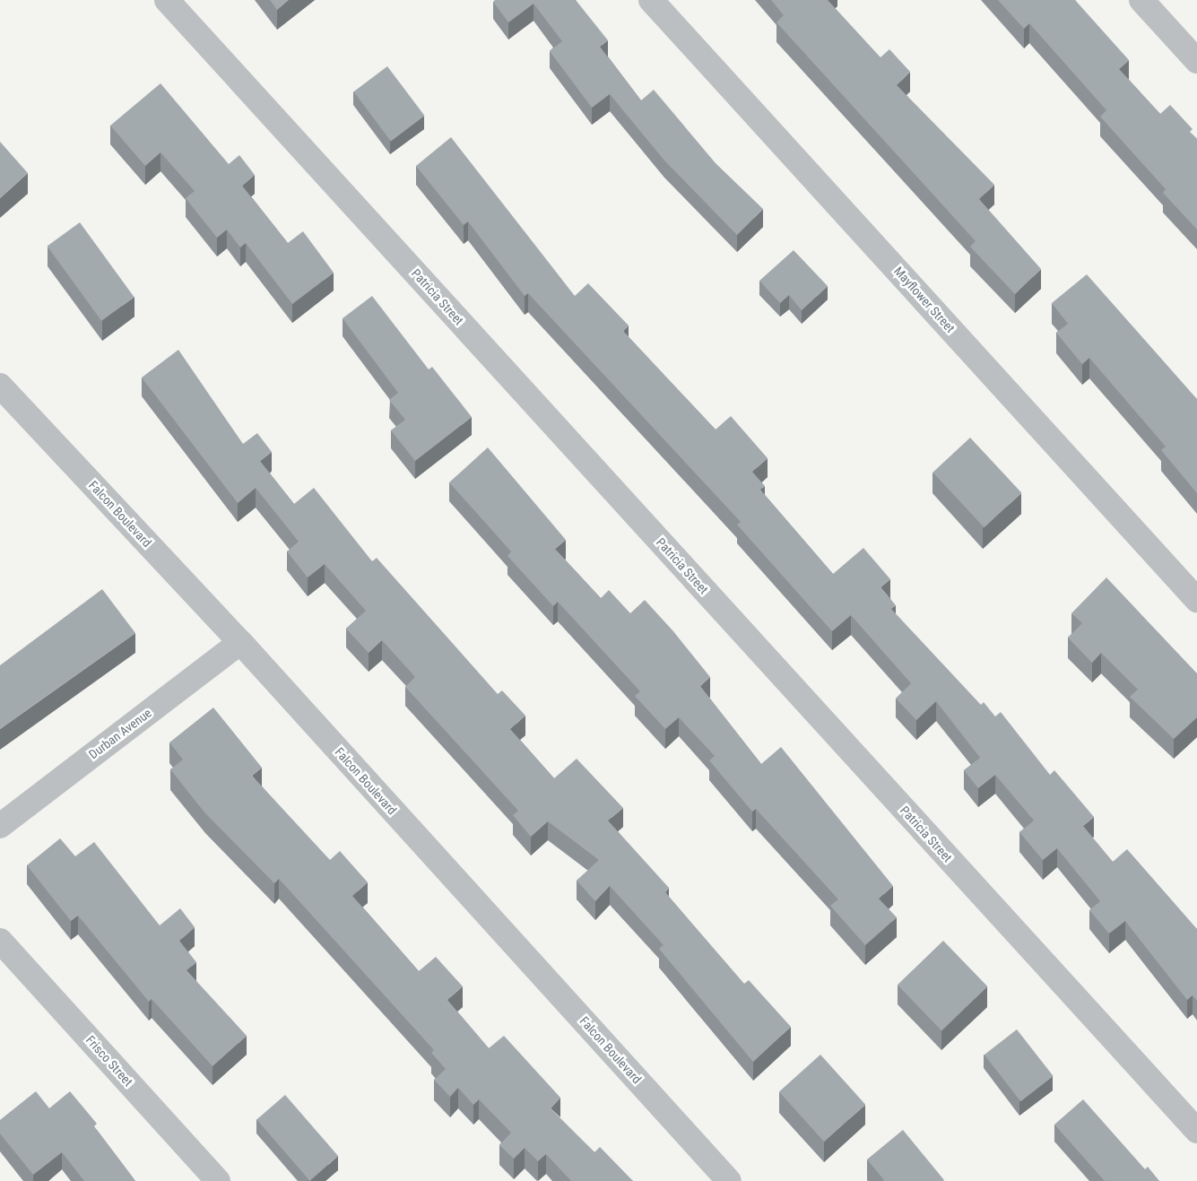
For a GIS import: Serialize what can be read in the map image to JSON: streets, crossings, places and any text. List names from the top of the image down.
{
  "streets": {
    "street": [
      "Patricia Street",
      "Mayflower Street",
      "Falcon Boulevard",
      "Durban Avenue",
      "Frisco Street"
    ]
  },
  "crossings": [
    ["Falcon Boulevard", "Durban Avenue"]
  ]
}
